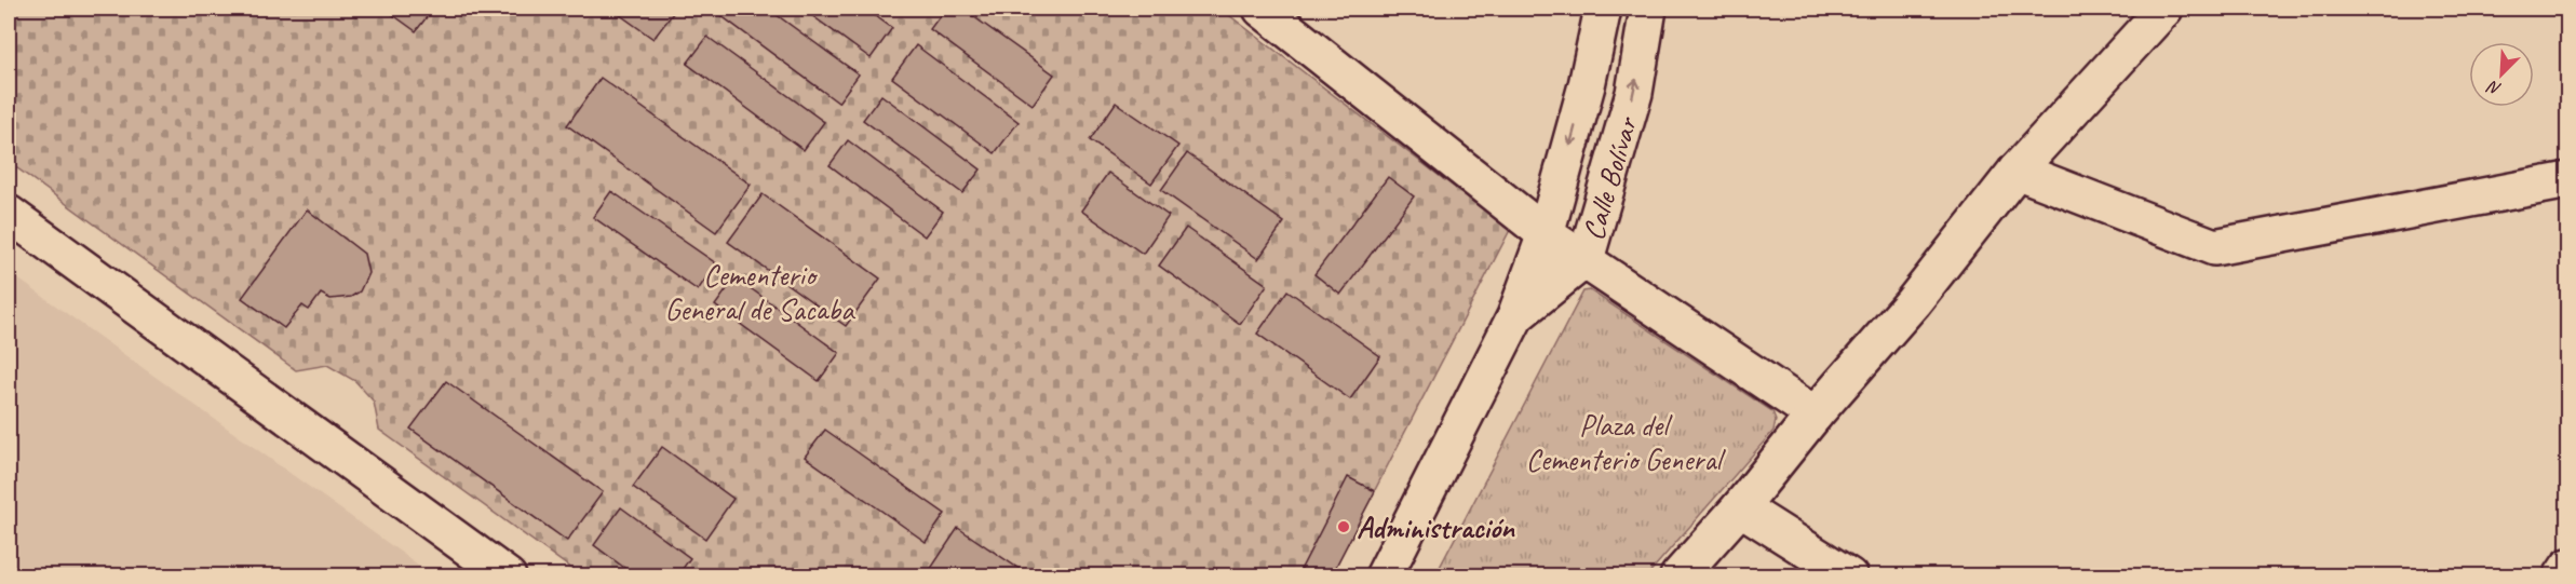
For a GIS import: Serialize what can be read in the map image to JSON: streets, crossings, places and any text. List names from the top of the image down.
{
  "streets": {
    "street": ["Calle Bolívar"]
  },
  "parks": ["Cementerio General de Sacaba", "Plaza del Cementerio General"],
  "places": ["Administración"],
  "north": "bottom left"
}
